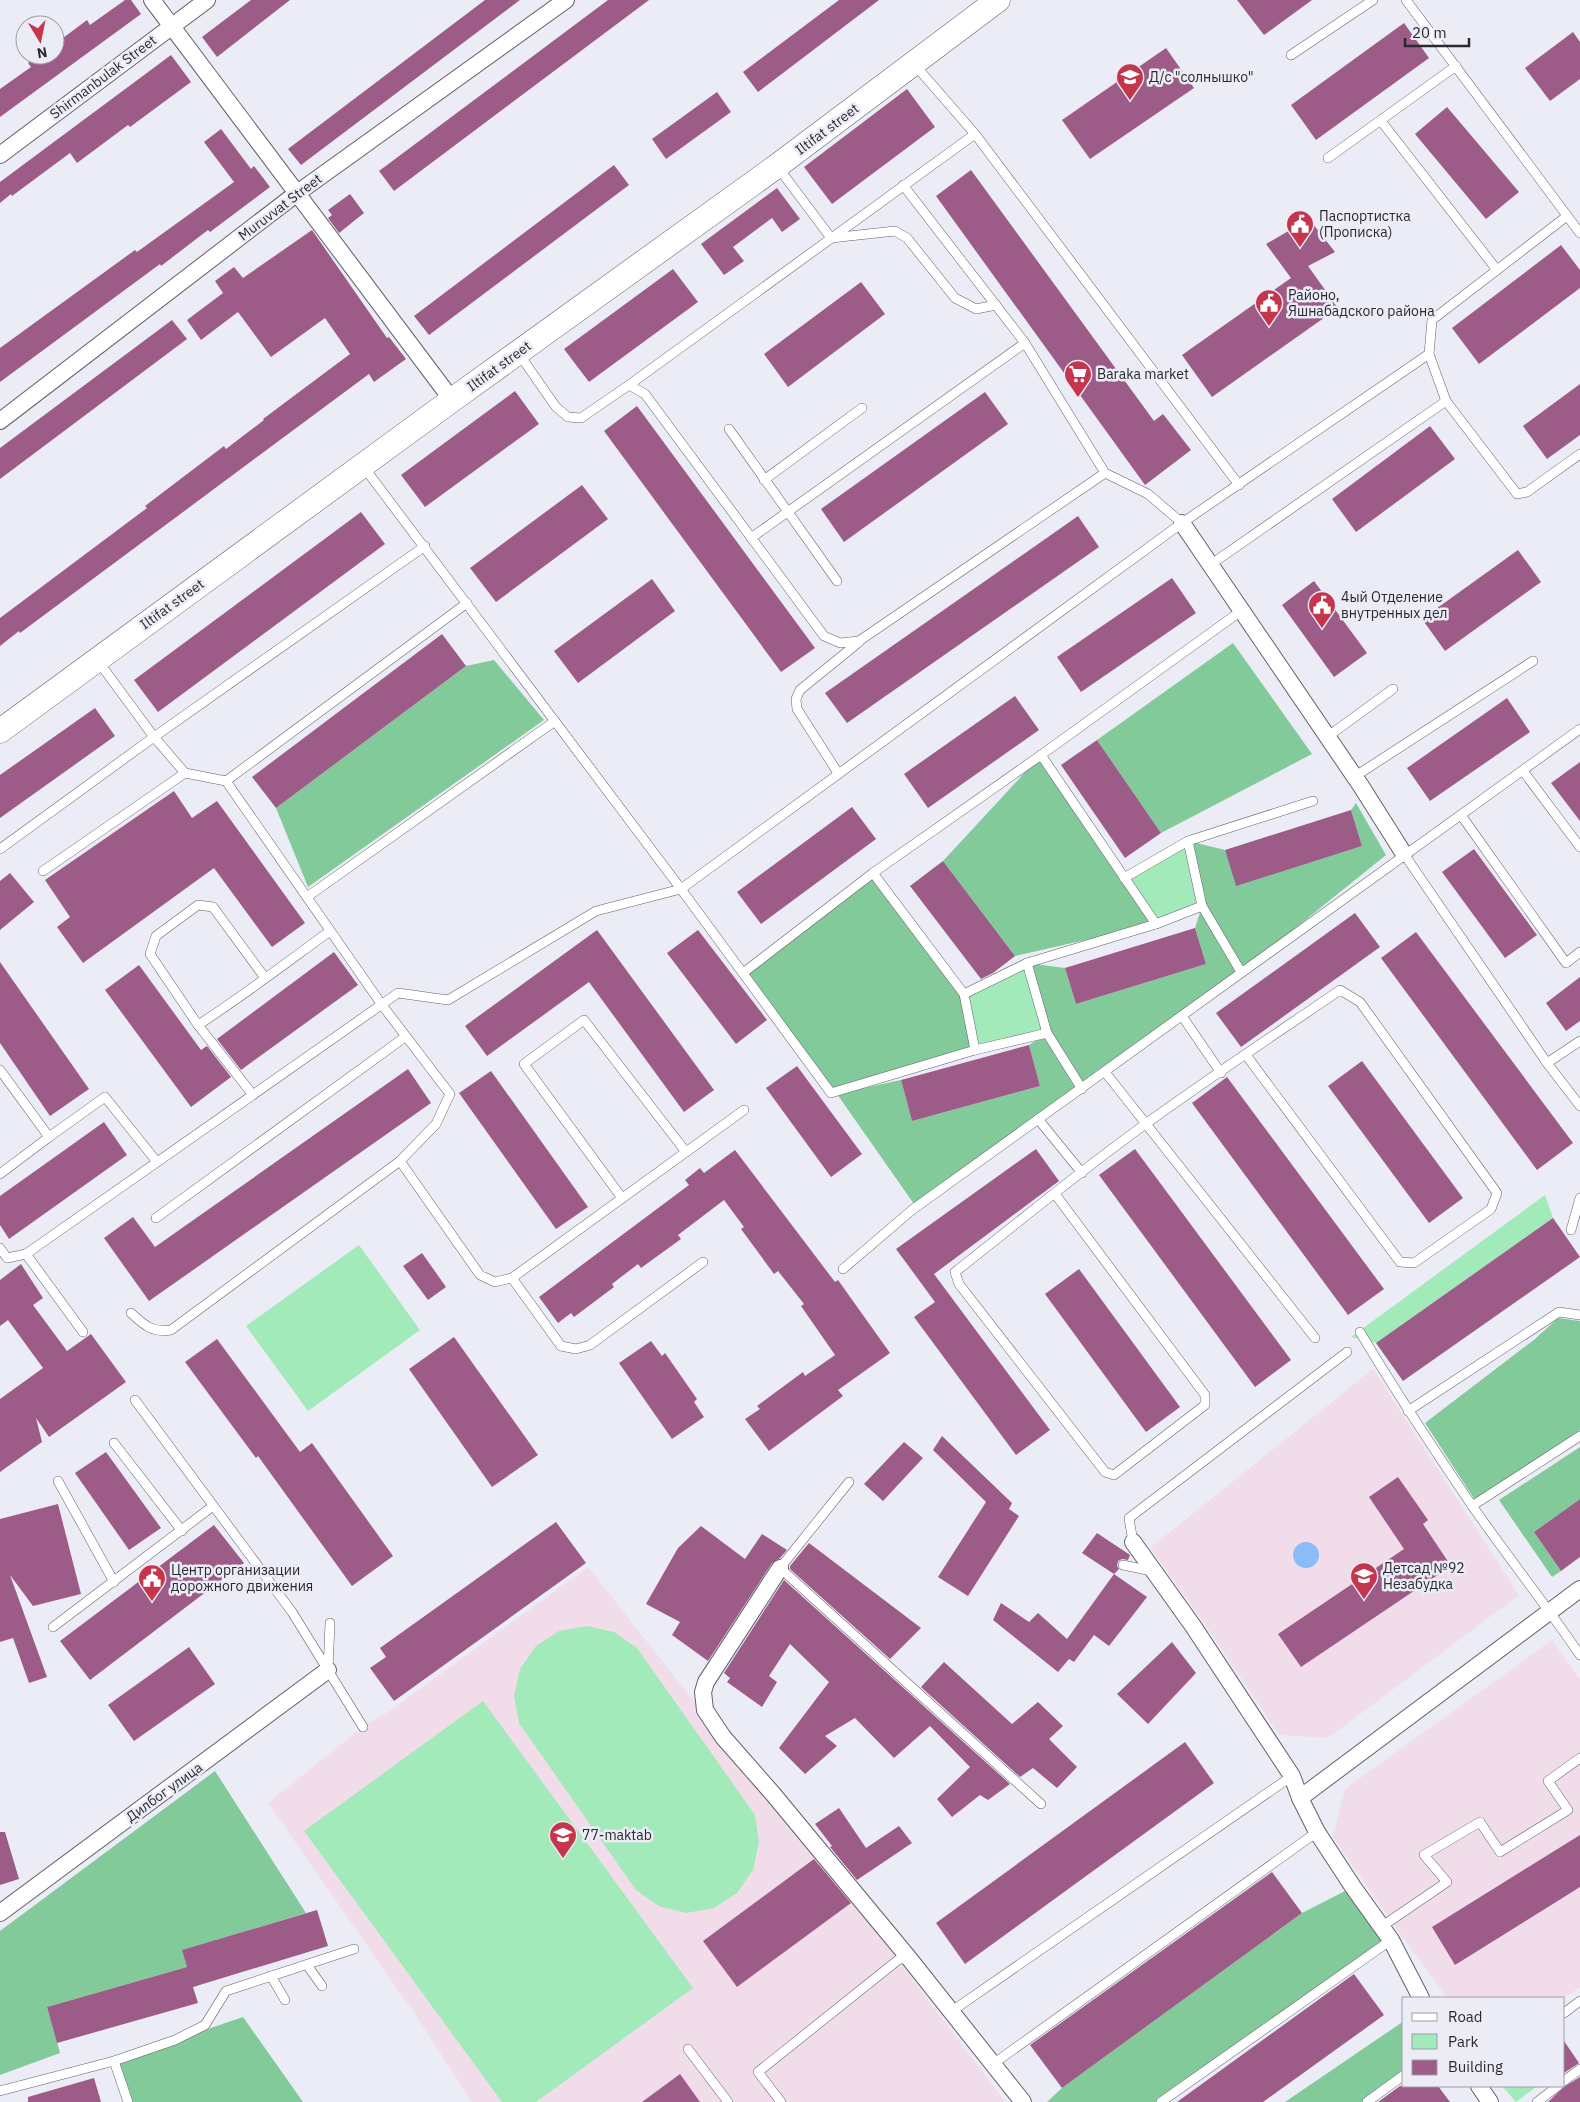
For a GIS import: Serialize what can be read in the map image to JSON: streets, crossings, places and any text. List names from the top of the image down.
{
  "streets": {
    "street": [
      "Shirmаnbulak Street",
      "Iltifаt street",
      "Muruvvat Street",
      "Дилбог улица"
    ]
  },
  "places": {
    "school or university": ["Д/с \"солнышко\"", "Детсад №92 Незабудка", "77-maktab"],
    "public building": [
      "Паспортистка (Прописка)",
      "Районо, Яшнабадского района",
      "4ый Отделение внутренных дел",
      "Центр организации дорожного движения"
    ],
    "supermarket": ["Baraka market"]
  },
  "legend": ["Road", "Park", "Building"],
  "scale_bar": "20 m",
  "north": "bottom"
}
